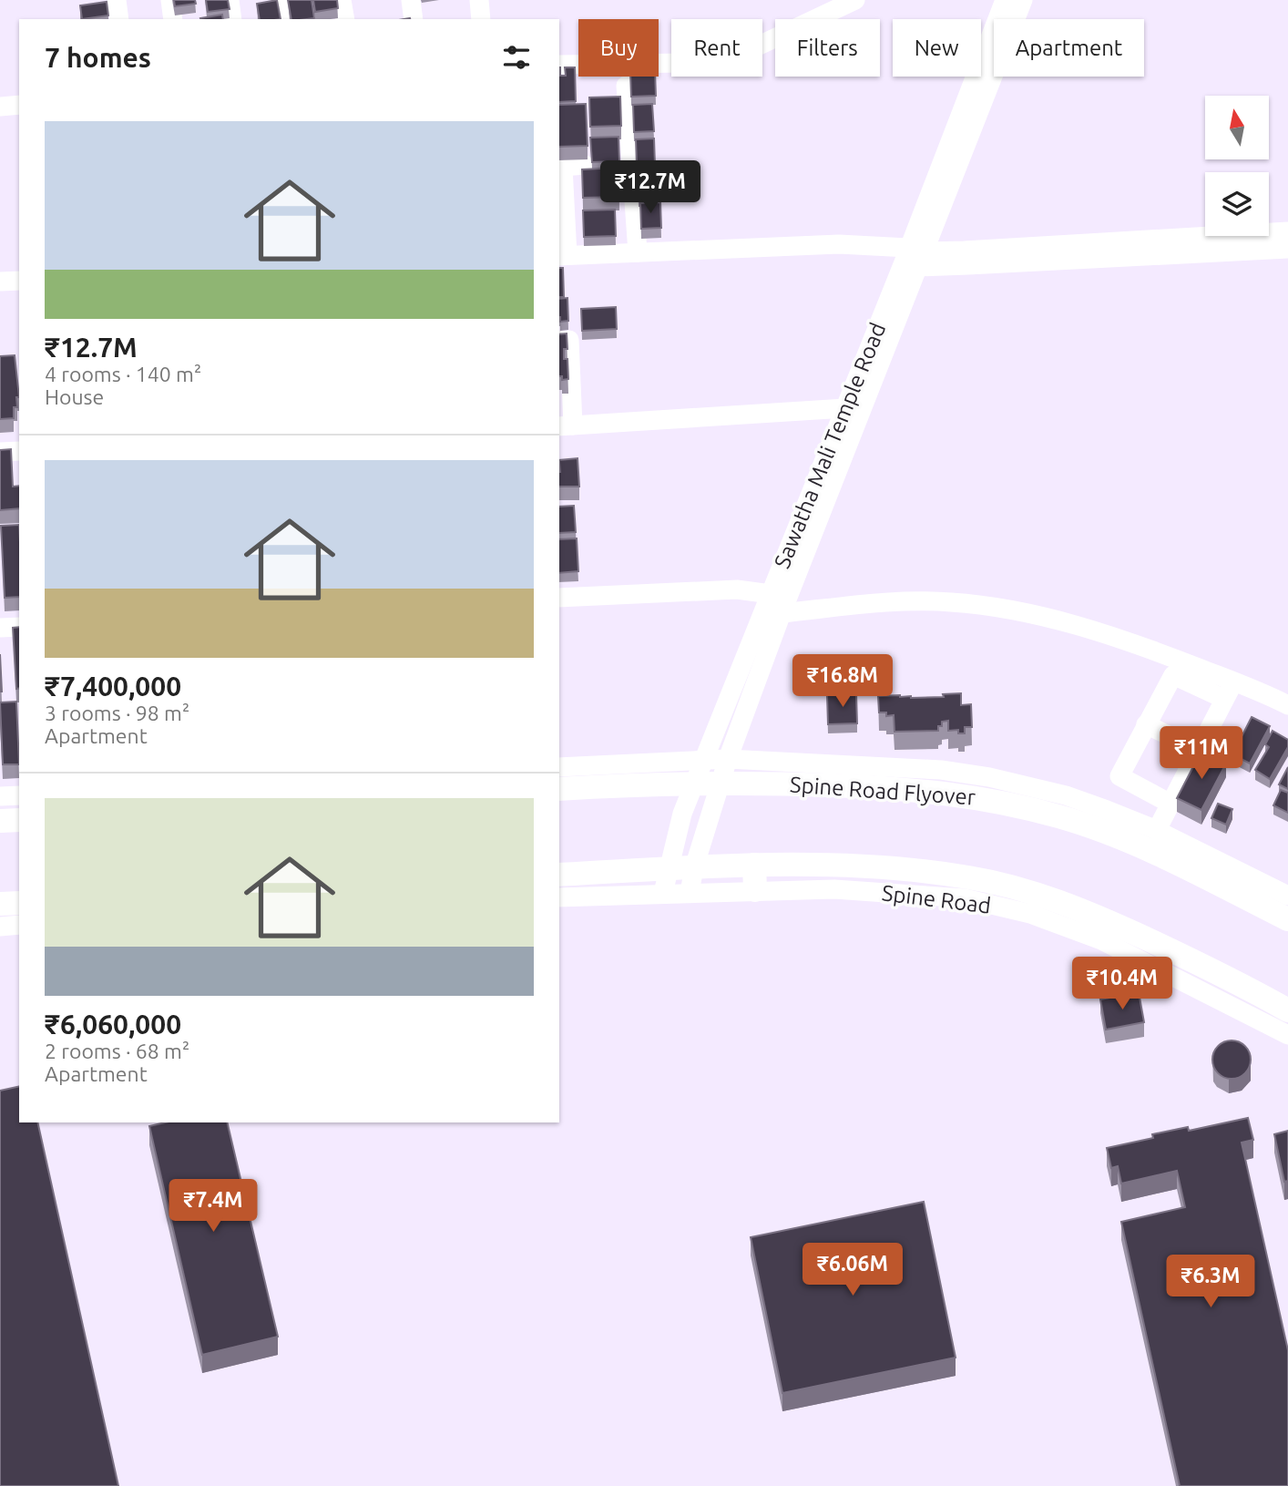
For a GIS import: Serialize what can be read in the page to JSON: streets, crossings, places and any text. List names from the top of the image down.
{
  "streets": {
    "main road": ["Spine Road Flyover"],
    "street": ["Sawatha Mali Temple Road", "Spine Road"]
  },
  "crossings": [
    ["Sawatha Mali Temple Road", "Spine Road Flyover"],
    ["Sawatha Mali Temple Road", "Spine Road"]
  ],
  "north": "top",
  "page": {
    "chip": [
      "Buy",
      "Rent",
      "Filters",
      "New",
      "Apartment"
    ],
    "heading": "7 homes",
    "list": [
      {
        "name": "₹12.7M",
        "note": "4 rooms · 140 m² · House"
      },
      {
        "name": "₹7,400,000",
        "note": "3 rooms · 98 m² · Apartment"
      },
      {
        "name": "₹6,060,000",
        "note": "2 rooms · 68 m² · Apartment"
      }
    ],
    "price": [
      "₹12.7M",
      "₹16.8M",
      "₹11M",
      "₹10.4M",
      "₹7.4M",
      "₹6.06M",
      "₹6.3M"
    ]
  }
}
